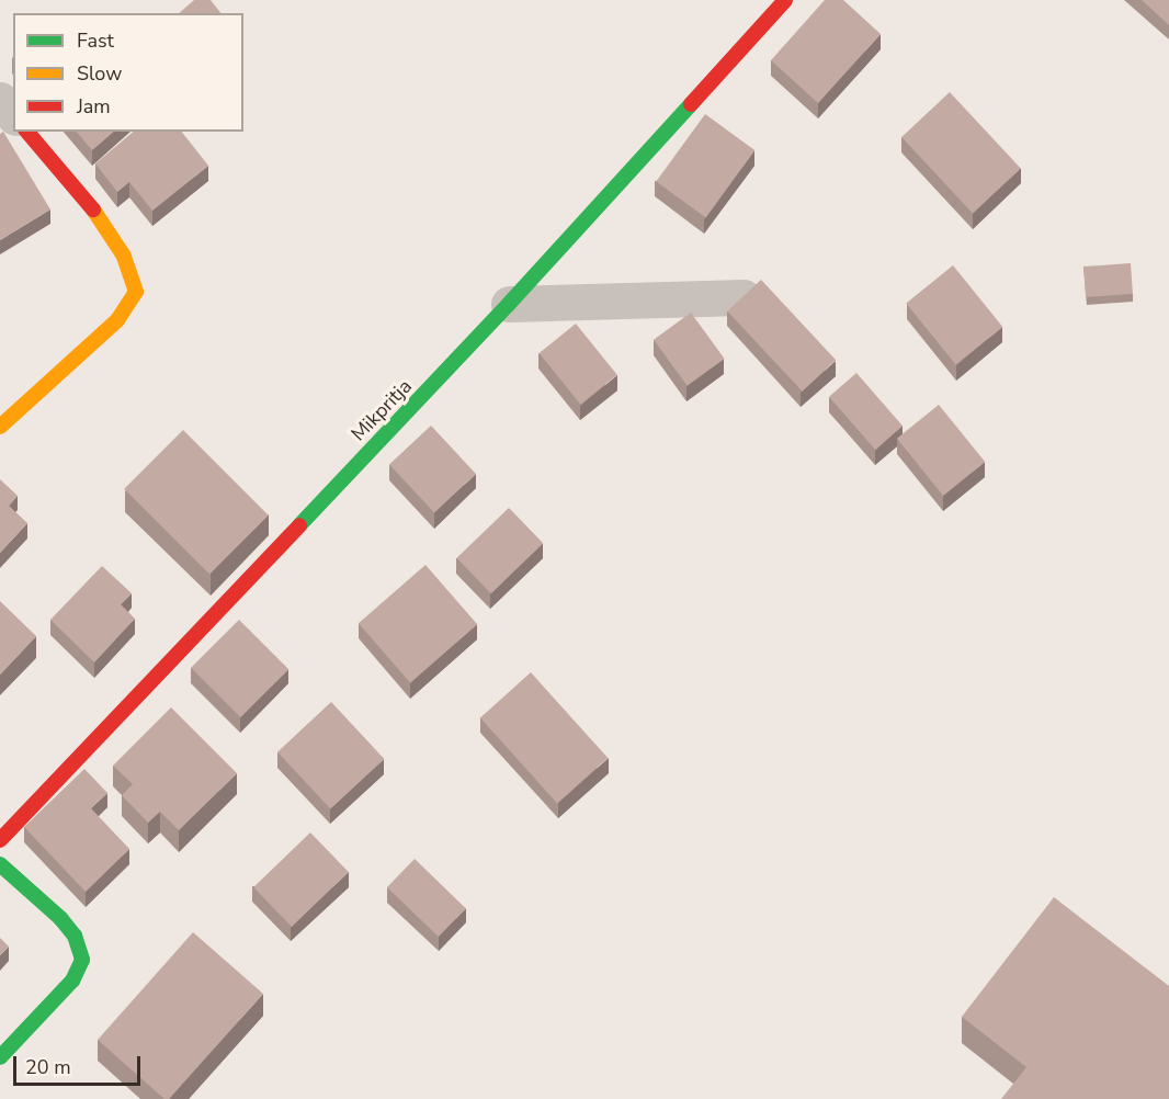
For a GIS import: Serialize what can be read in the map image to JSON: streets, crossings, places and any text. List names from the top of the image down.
{
  "streets": {
    "street": ["Mikpritja"]
  },
  "legend": ["Fast", "Slow", "Jam"],
  "scale_bar": "20 m"
}
